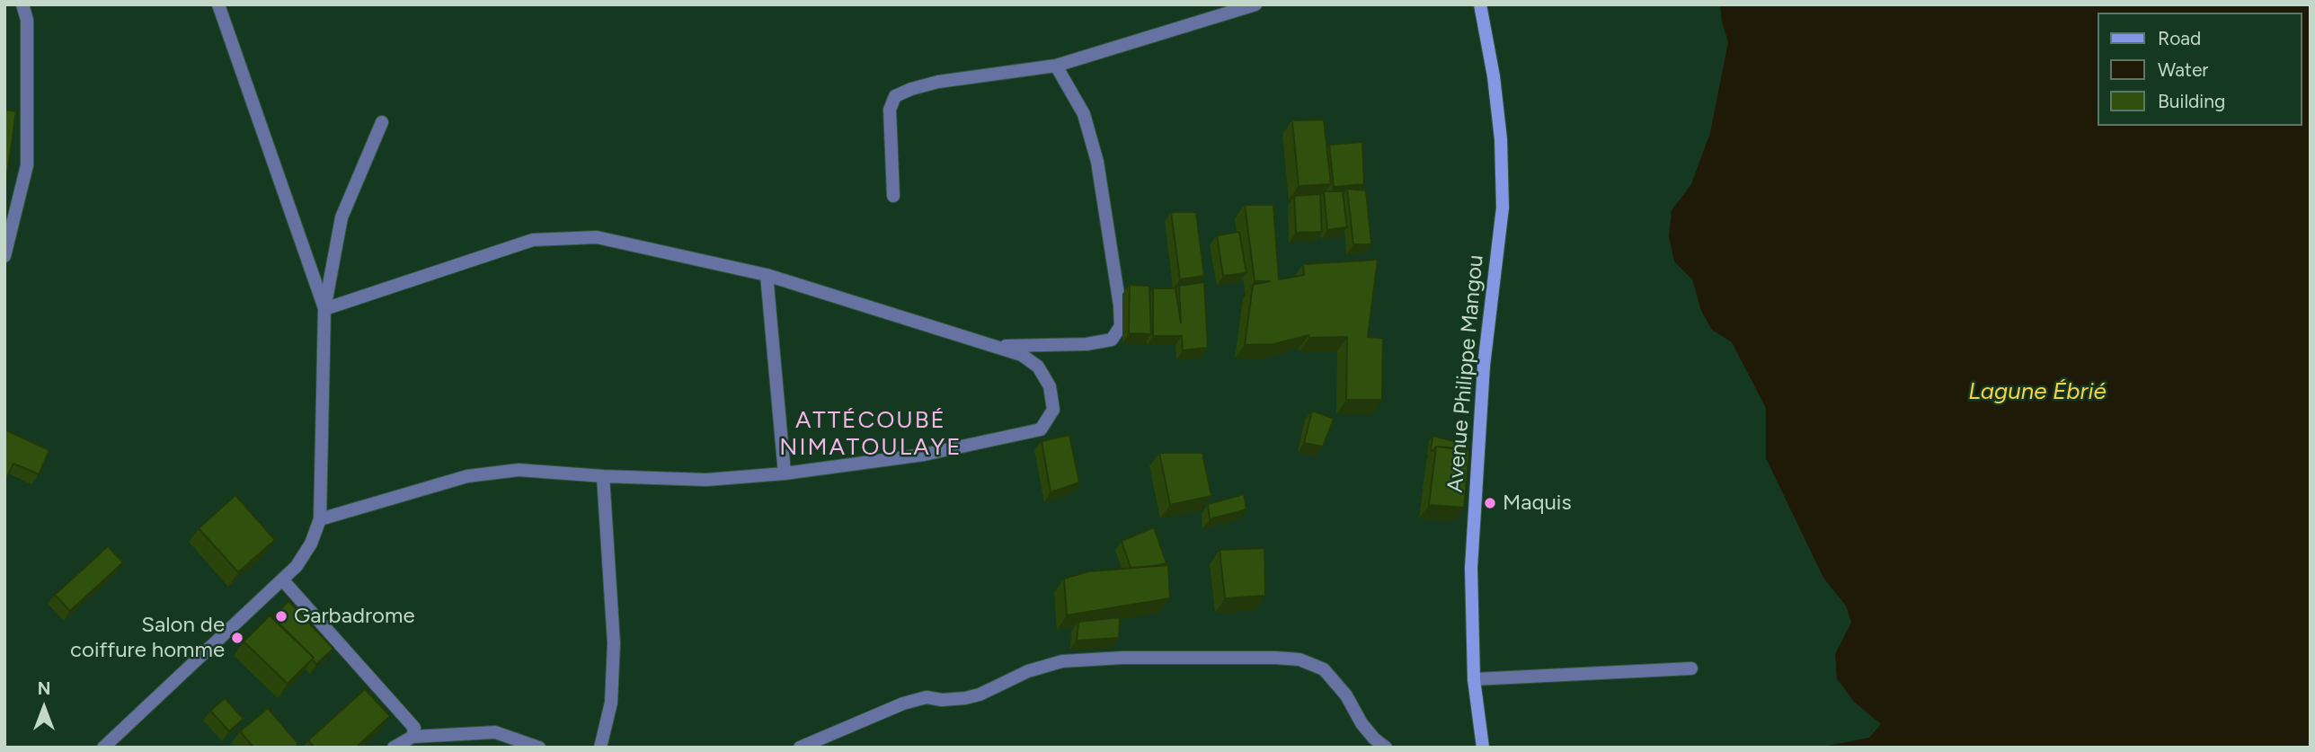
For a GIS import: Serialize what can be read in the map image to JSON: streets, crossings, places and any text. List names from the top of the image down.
{
  "streets": {
    "street": ["Avenue Philippe Mangou"]
  },
  "districts": ["ATTÉCOUBÉ NIMATOULAYE"],
  "water": ["Lagune Ébrié"],
  "places": ["Maquis", "Garbadrome", "Salon de coiffure homme"],
  "legend": ["Road", "Water", "Building"],
  "north": "top"
}
